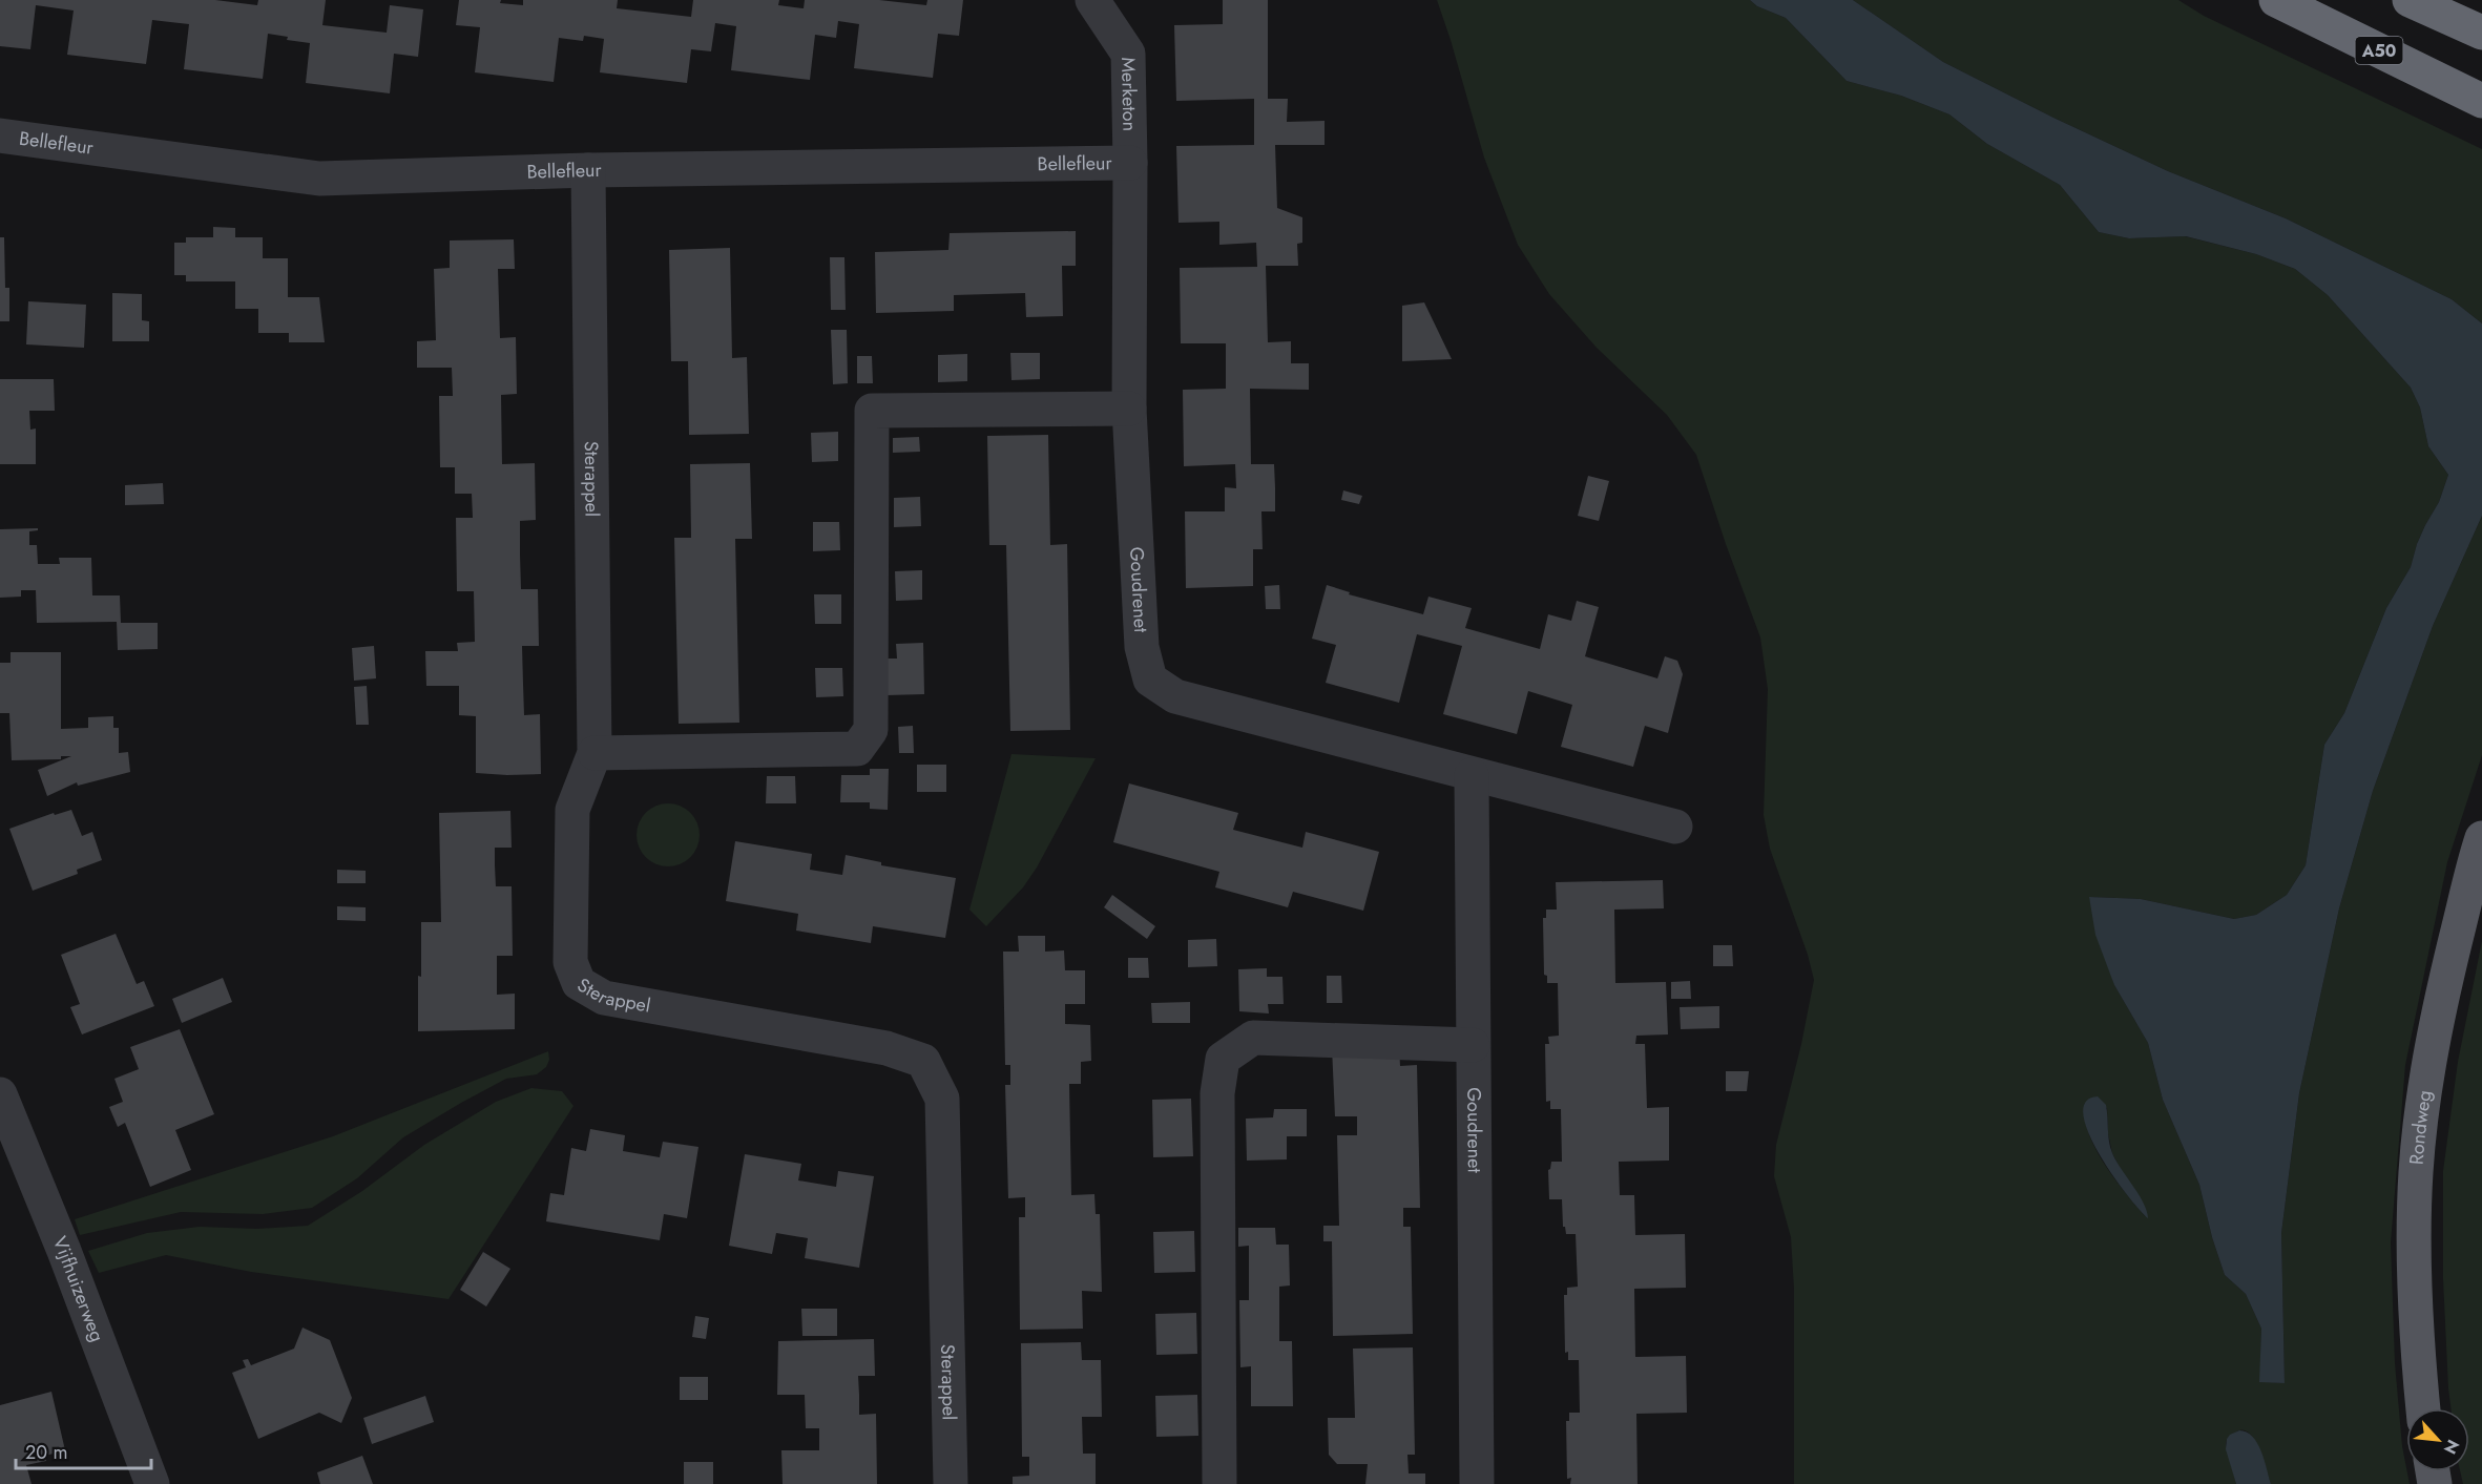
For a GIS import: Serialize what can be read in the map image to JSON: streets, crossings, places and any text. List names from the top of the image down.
{
  "streets": {
    "highway": ["A50"],
    "main road": ["Rondweg"],
    "street": [
      "Merketon",
      "Bellefleur",
      "Sterappel",
      "Goudrenet",
      "Vijfhuizerweg"
    ]
  },
  "crossings": [
    ["Merketon", "Bellefleur"],
    ["Merketon", "Goudrenet"],
    ["Bellefleur", "Sterappel"],
    ["Bellefleur", "Goudrenet"]
  ],
  "scale_bar": "20 m",
  "north": "bottom right"
}
